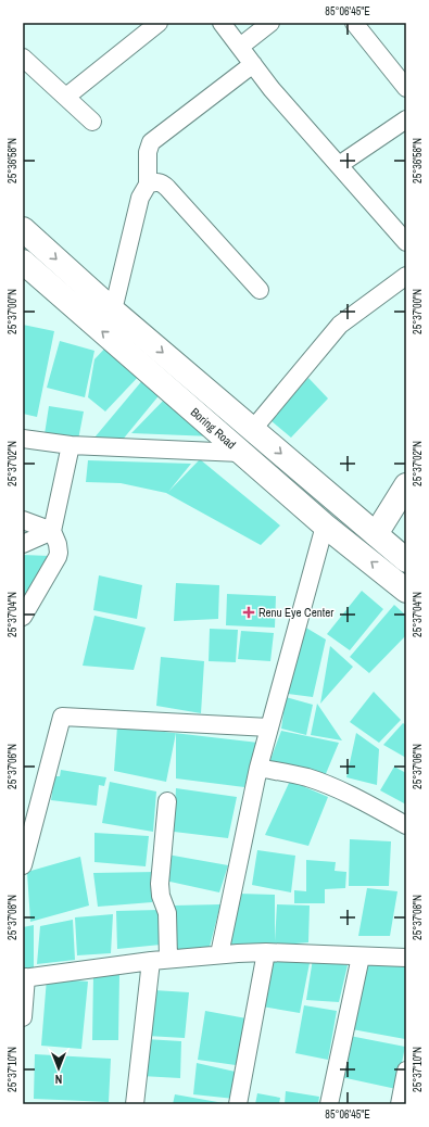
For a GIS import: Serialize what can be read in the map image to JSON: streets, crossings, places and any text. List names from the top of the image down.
{
  "streets": {
    "street": ["Boring Road"]
  },
  "places": {
    "health": ["Renu Eye Center"]
  },
  "north": "bottom",
  "coordinates": [
    "85°06'45\"E",
    "25°36'58\"N",
    "25°37'00\"N",
    "25°37'02\"N",
    "25°37'04\"N",
    "25°37'06\"N",
    "25°37'08\"N",
    "25°37'10\"N"
  ]
}
